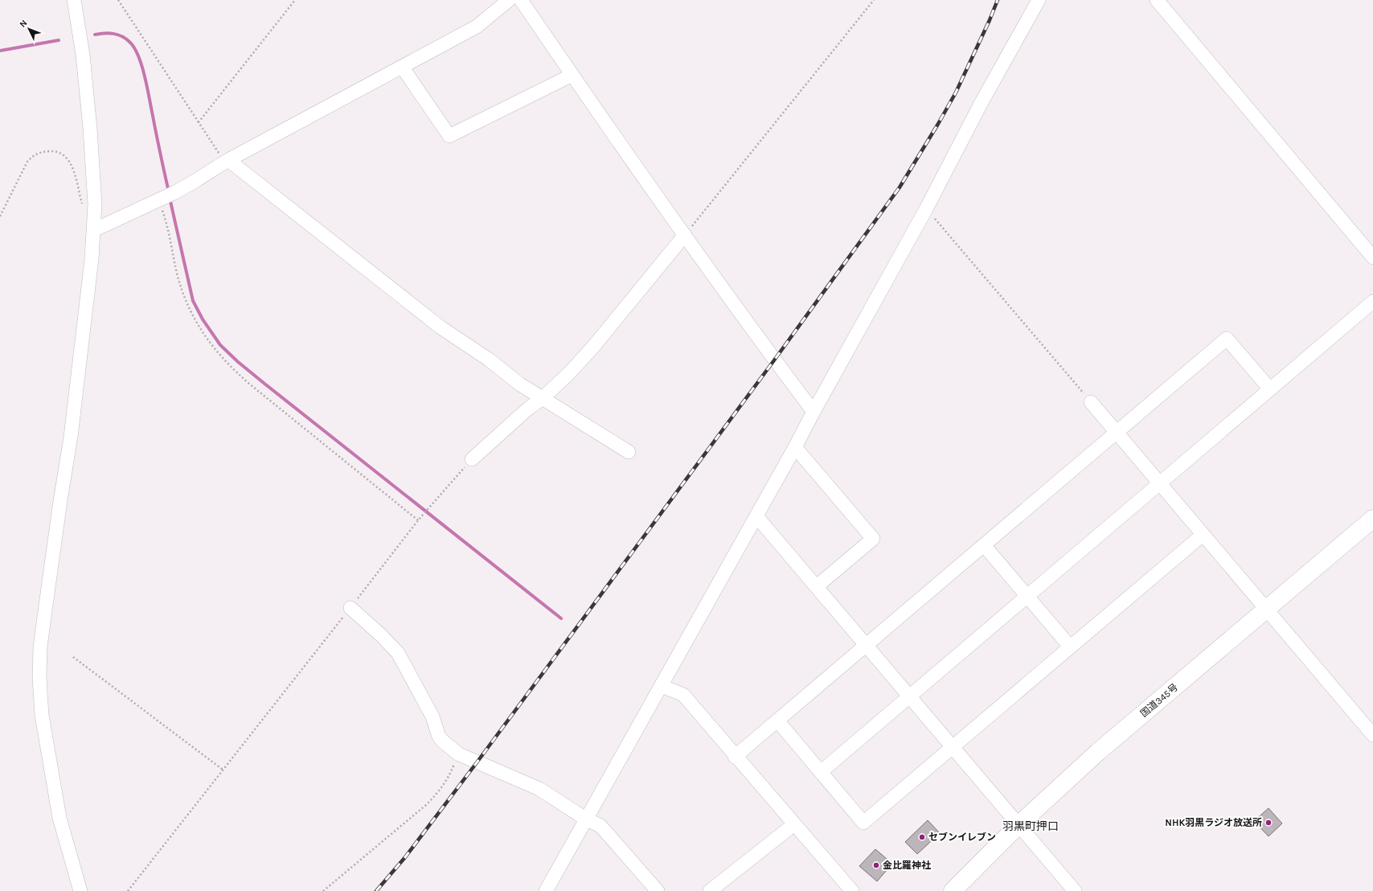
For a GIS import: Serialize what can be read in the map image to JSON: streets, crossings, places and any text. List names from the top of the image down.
{
  "streets": {
    "highway": ["国道345号"]
  },
  "districts": ["羽黒町押口"],
  "places": ["NHK羽黒ラジオ放送所", "セブンイレブン", "金比羅神社"],
  "north": "top left"
}
